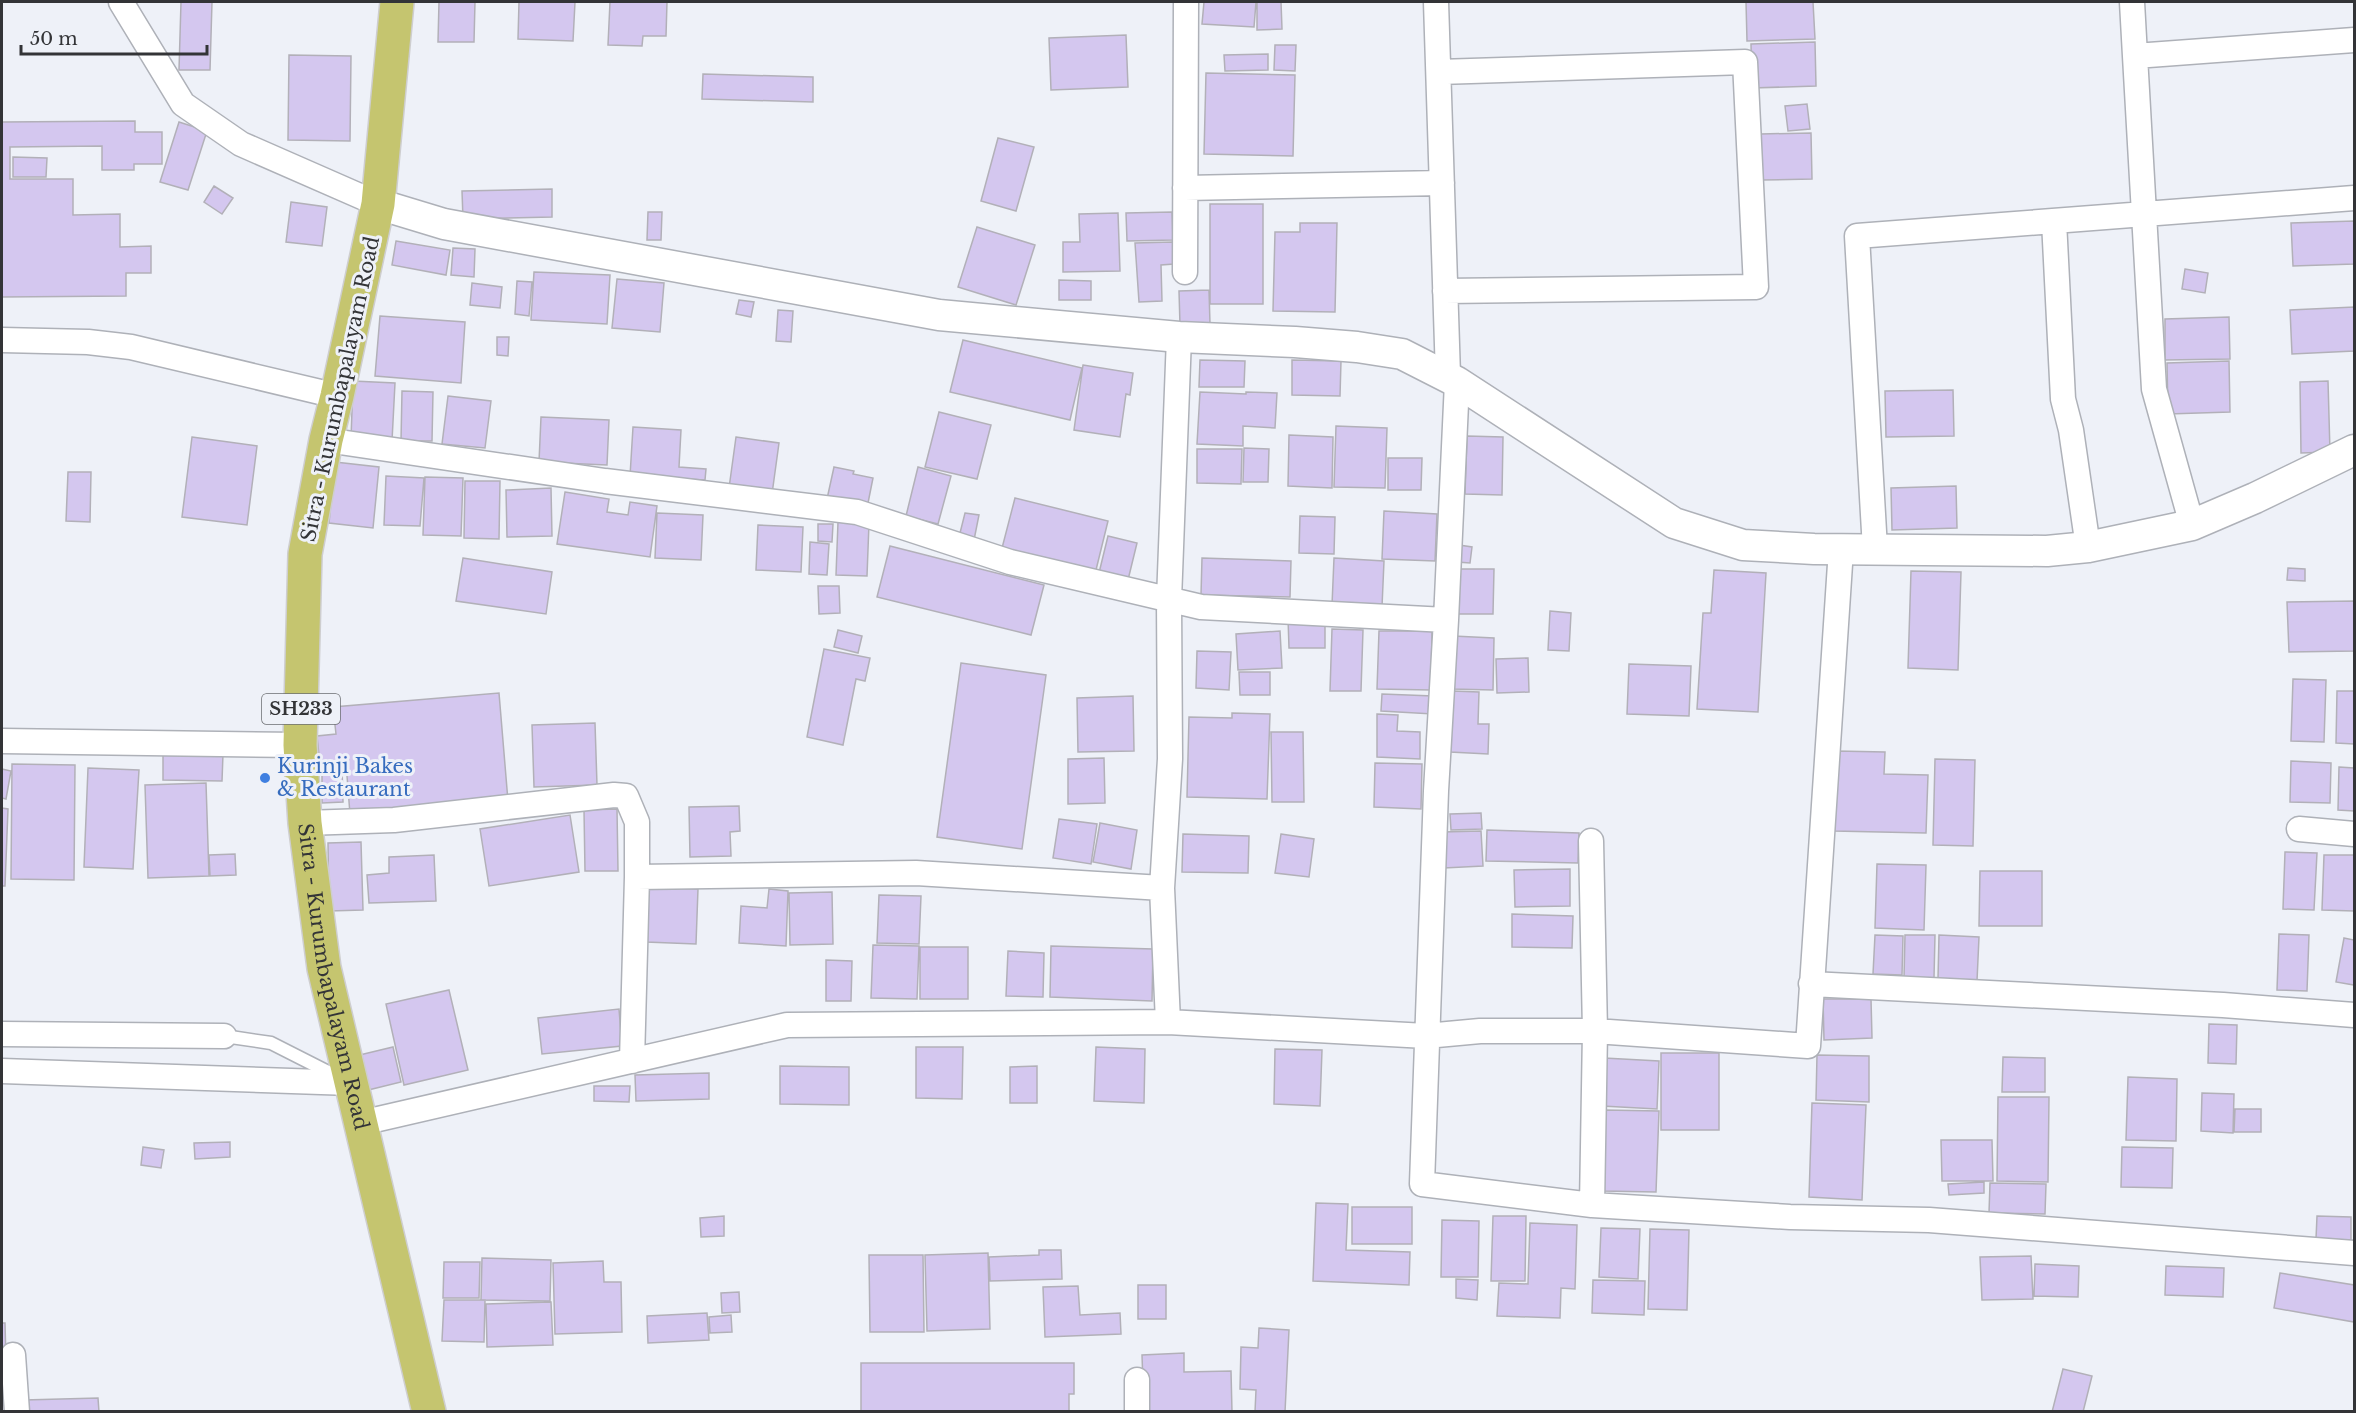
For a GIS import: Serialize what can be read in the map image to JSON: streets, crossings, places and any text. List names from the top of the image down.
{
  "streets": {
    "main road": ["Sitra - Kurumbapalayam Road", "SH233"]
  },
  "places": ["Kurinji Bakes & Restaurant"],
  "scale_bar": "50 m"
}
